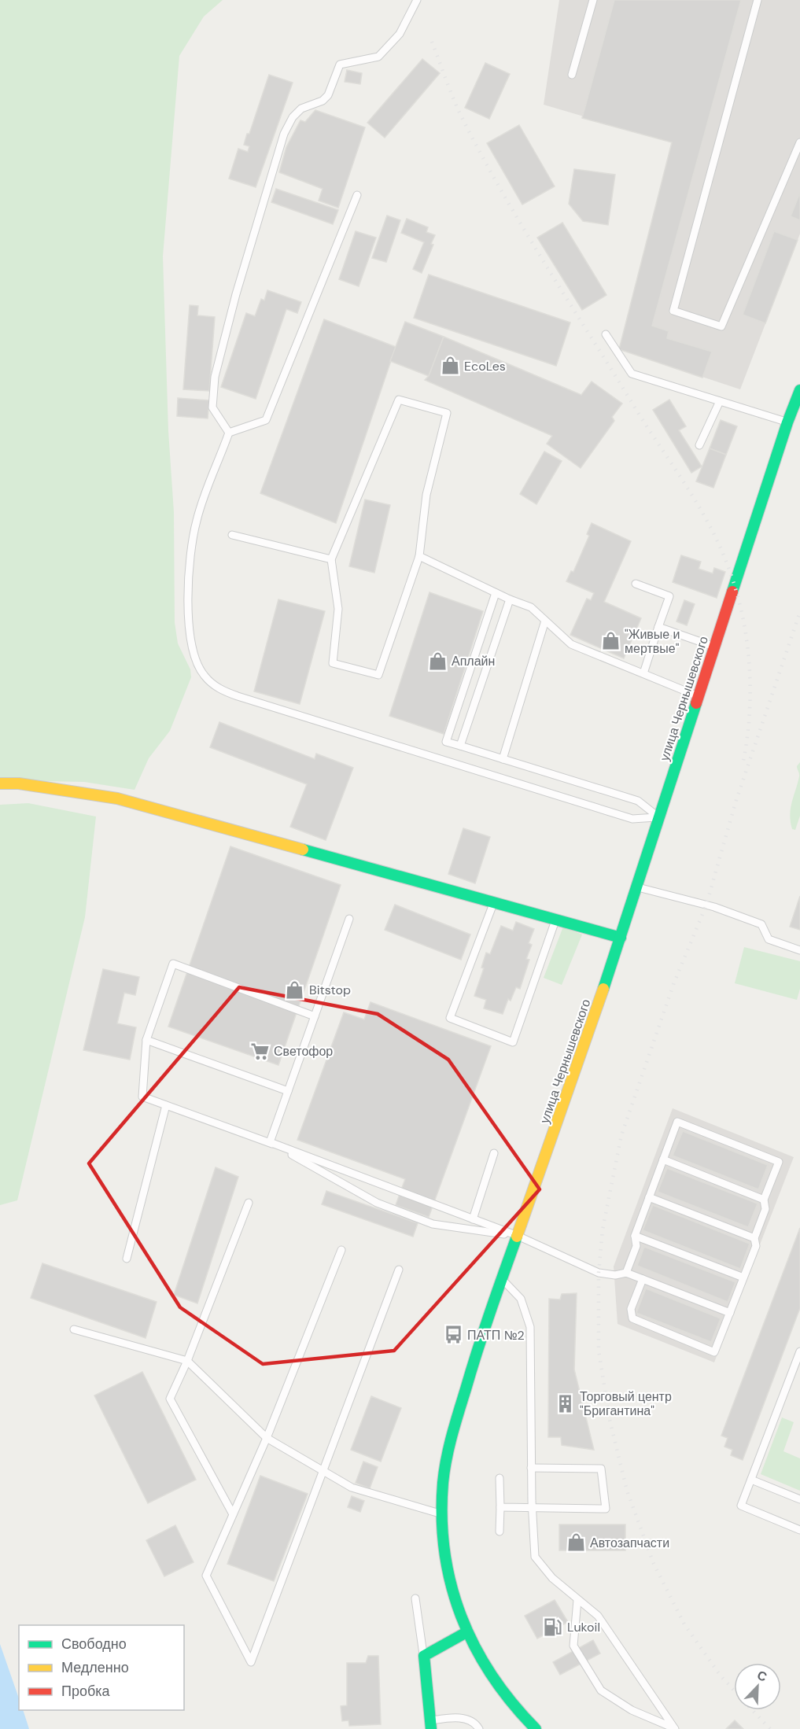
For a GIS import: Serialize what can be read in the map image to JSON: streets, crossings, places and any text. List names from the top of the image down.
{
  "streets": {
    "main road": ["улица Чернышевского"]
  },
  "places": {
    "shop": [
      "EcoLes",
      "\"Живые и мертвые\"",
      "Аплайн",
      "Bitstop",
      "Автозапчасти"
    ],
    "supermarket": ["Светофор"],
    "bus stop": ["ПАТП №2"],
    "building": ["Торговый центр \"Бригантина\""],
    "fuel station": ["Lukoil"]
  },
  "legend": ["Свободно", "Медленно", "Пробка"],
  "north": "top right"
}
